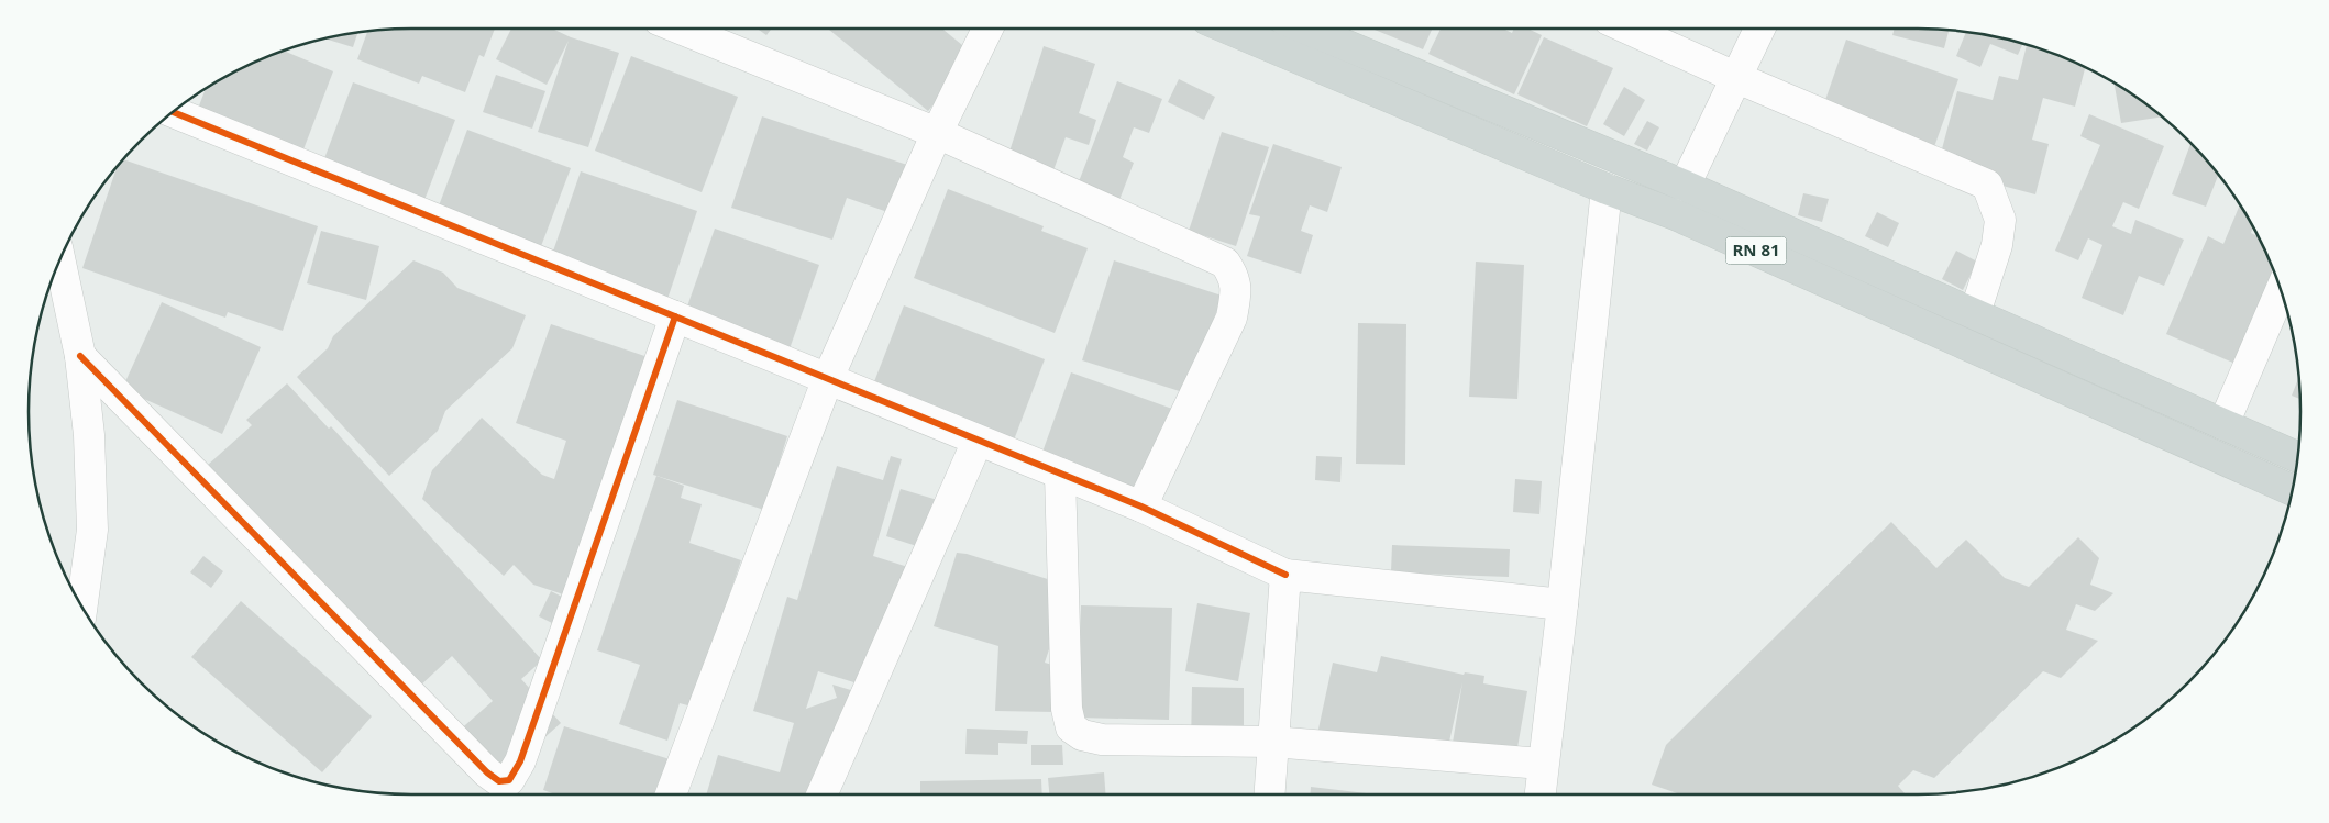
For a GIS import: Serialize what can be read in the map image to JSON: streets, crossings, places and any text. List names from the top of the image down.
{
  "streets": {
    "main road": ["RN 81"]
  }
}
